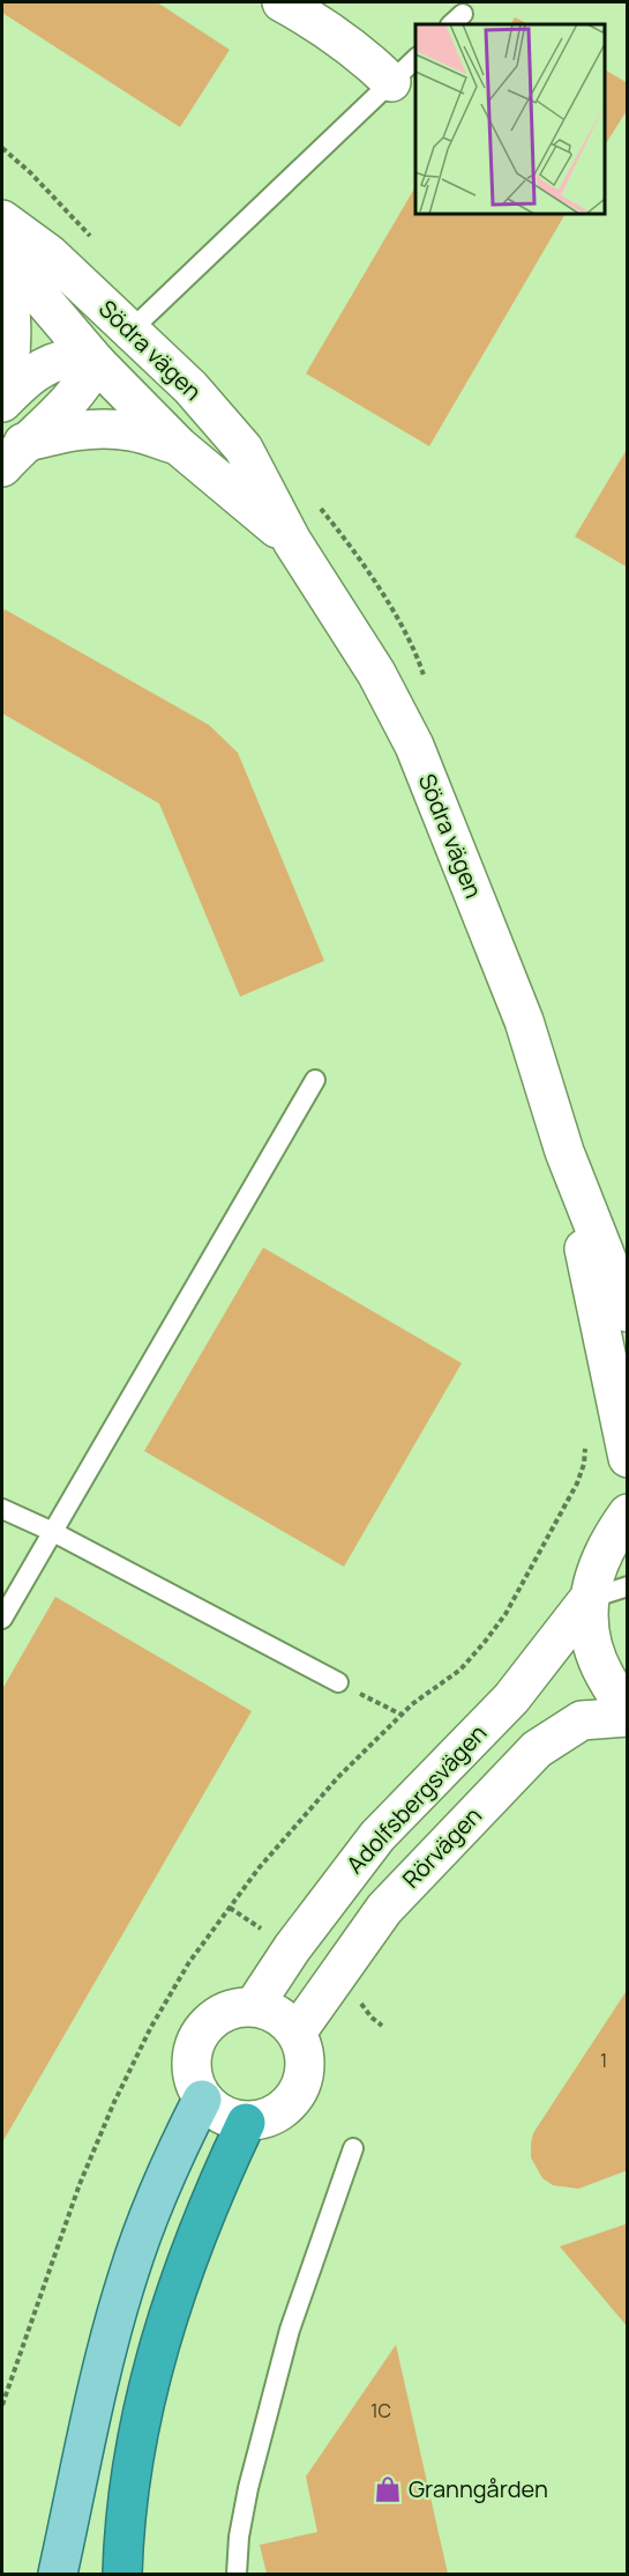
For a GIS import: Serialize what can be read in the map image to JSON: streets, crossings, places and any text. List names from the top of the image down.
{
  "streets": {
    "main road": ["Södra vägen", "Adolfsbergsvägen", "Rörvägen"]
  },
  "crossings": [
    ["Adolfsbergsvägen", "Rörvägen"]
  ],
  "places": {
    "shop": ["Granngården"]
  },
  "house_numbers": ["1", "1C"]
}
